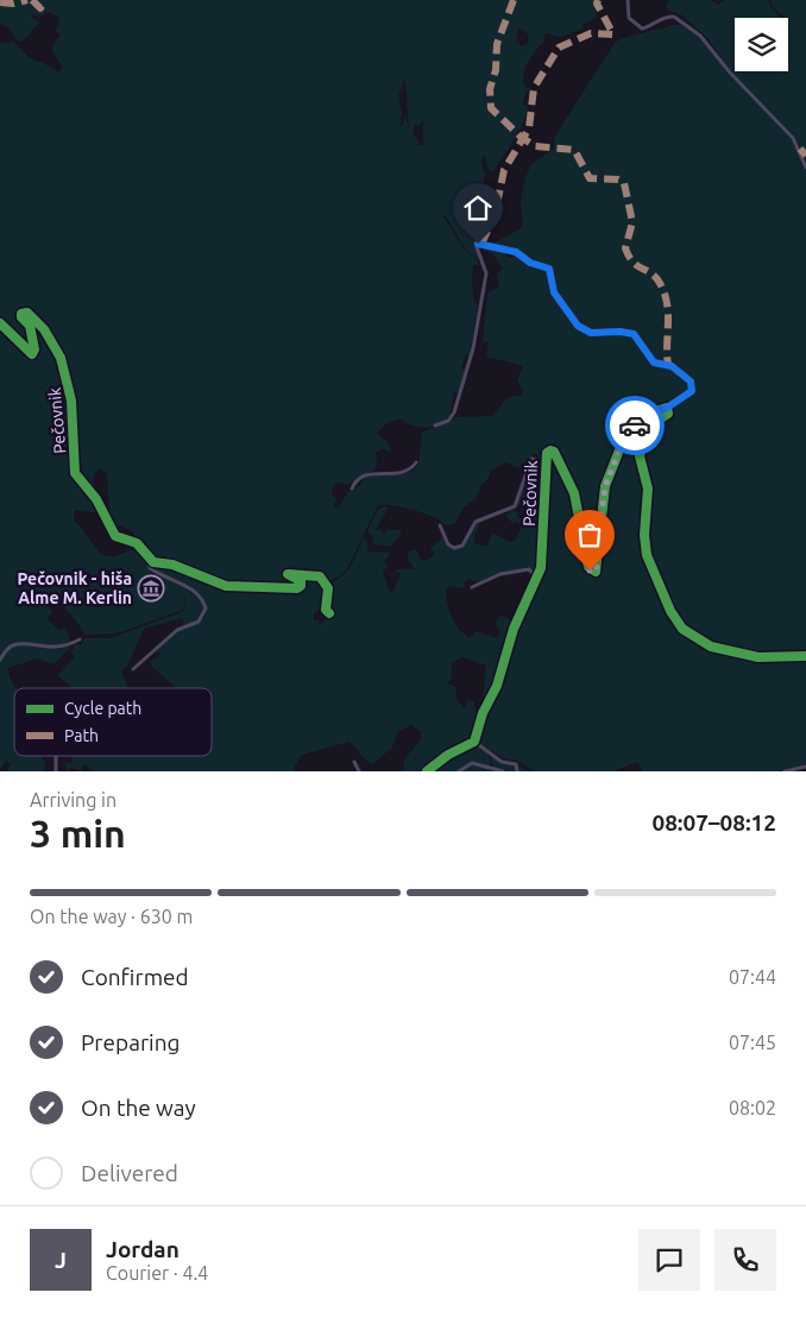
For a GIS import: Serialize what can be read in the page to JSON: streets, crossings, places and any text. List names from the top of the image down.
{
  "streets": {
    "street": ["Pečovnik"]
  },
  "places": {
    "museum": ["Pečovnik - hiša Alme M. Kerlin"]
  },
  "legend": ["Cycle path", "Path"],
  "page": {
    "heading": ["3 min", "Arriving in", "08:07–08:12"],
    "panel": ["Jordan", "Courier · 4.4"],
    "bar": "On the way · 630 m",
    "list": [
      ["Confirmed", "07:44"],
      ["Preparing", "07:45"],
      ["On the way", "08:02"],
      "Delivered"
    ],
    "round": "J"
  }
}
